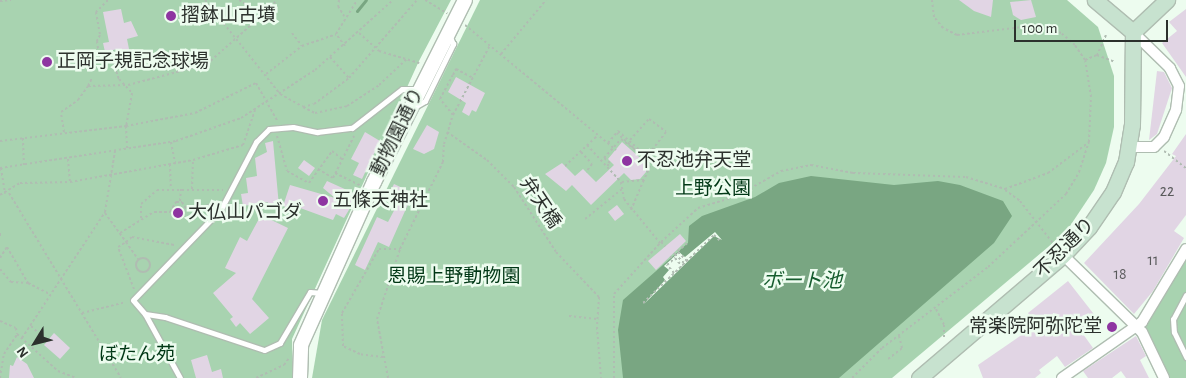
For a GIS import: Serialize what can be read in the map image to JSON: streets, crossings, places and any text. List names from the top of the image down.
{
  "streets": {
    "main road": ["不忍通り"],
    "street": ["動物園通り"],
    "path": ["弁天橋"]
  },
  "water": ["ボート池"],
  "parks": ["上野公園", "恩賜上野動物園", "ぼたん苑"],
  "places": [
    "摺鉢山古墳",
    "正岡子規記念球場",
    "不忍池弁天堂",
    "五條天神社",
    "大仏山パゴダ",
    "常楽院阿弥陀堂"
  ],
  "house_numbers": ["22", "11", "18"],
  "scale_bar": "100 m",
  "north": "bottom left"
}
